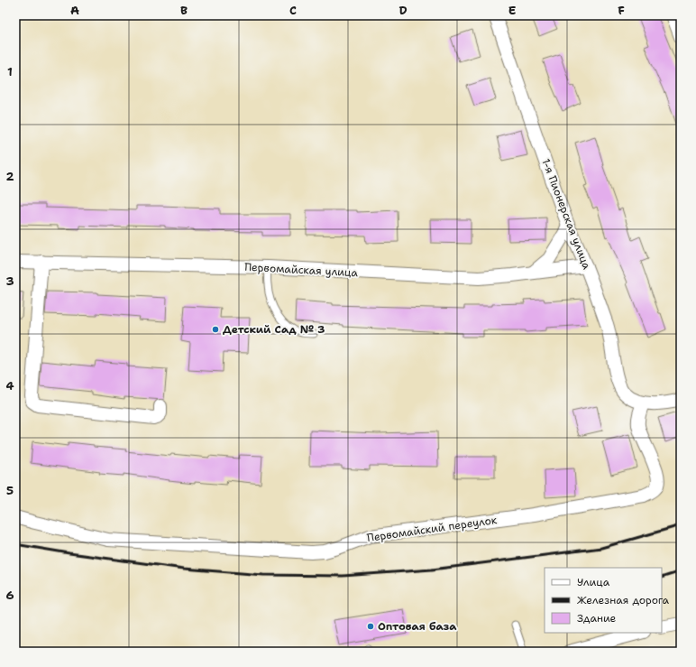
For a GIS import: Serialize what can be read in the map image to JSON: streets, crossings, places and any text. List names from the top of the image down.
{
  "streets": {
    "street": ["1-я Пионерская улица", "Первомайская улица", "Первомайский переулок"]
  },
  "crossings": [
    ["1-я Пионерская улица", "Первомайская улица"],
    ["1-я Пионерская улица", "Первомайский переулок"]
  ],
  "places": ["Детский Сад № 3", "Оптовая база"],
  "legend": ["Улица", "Железная дорога", "Здание"],
  "grid": {
    "columns": [
      "A",
      "B",
      "C",
      "D",
      "E",
      "F"
    ],
    "rows": [
      "1",
      "2",
      "3",
      "4",
      "5",
      "6"
    ]
  }
}
